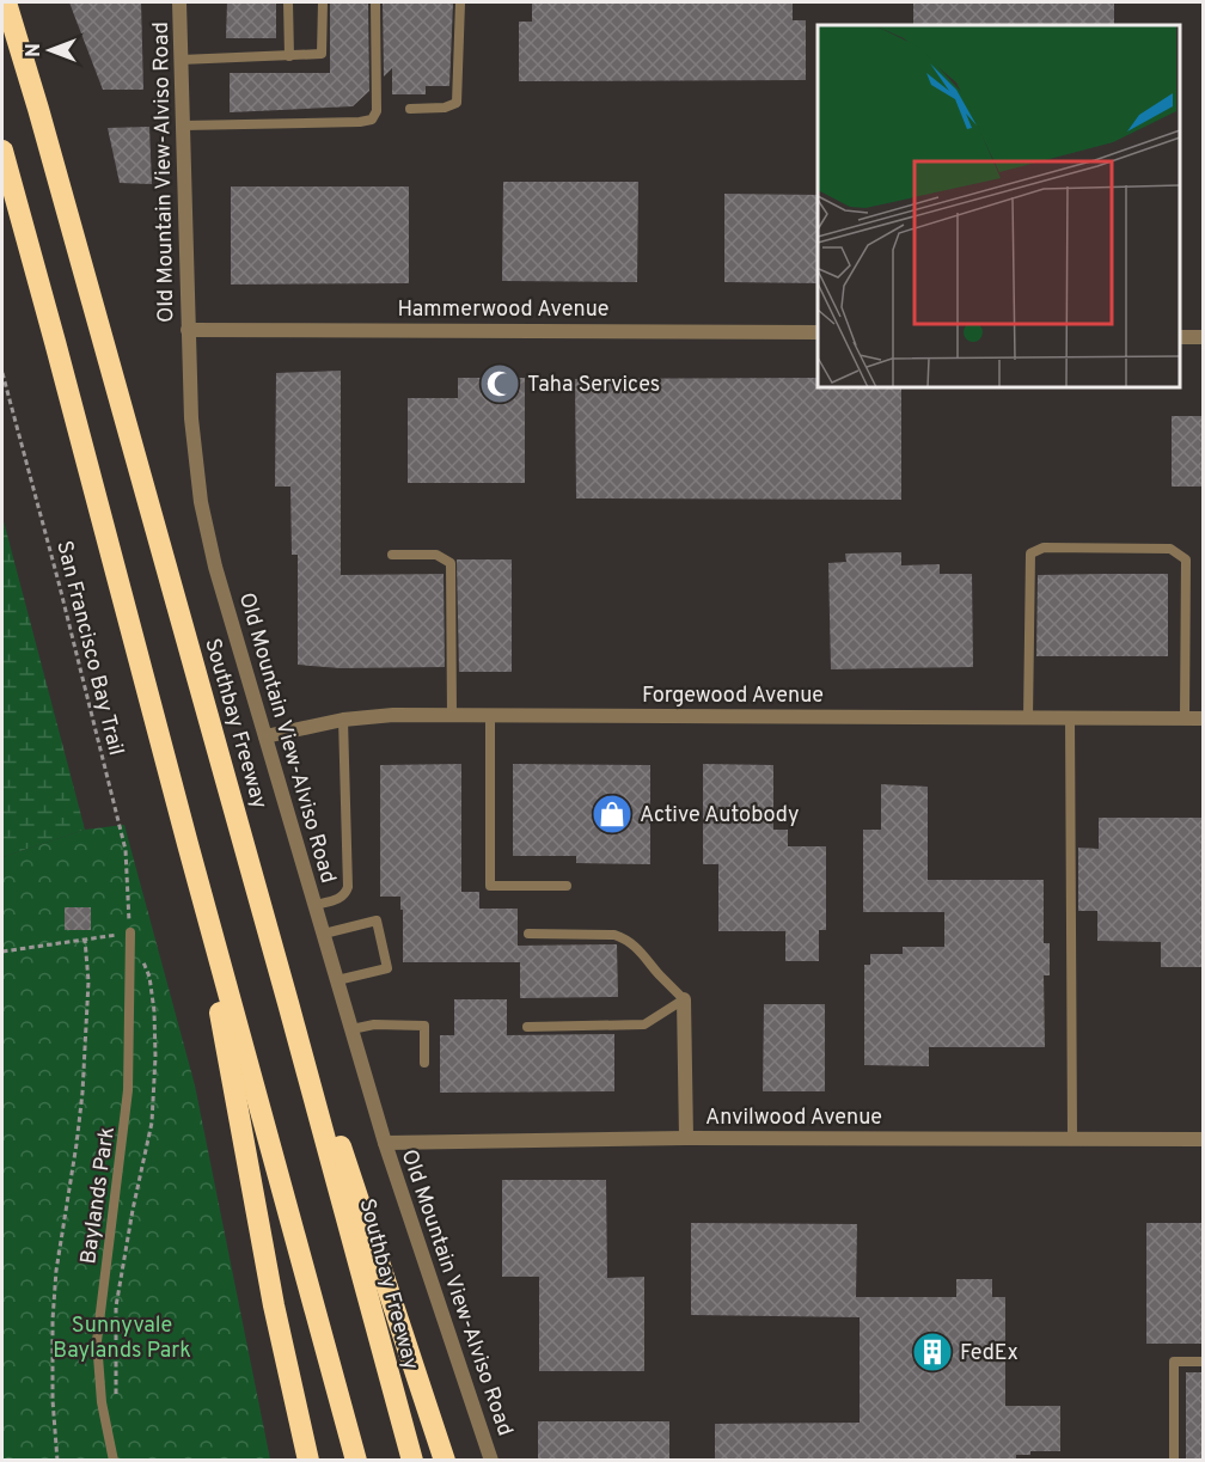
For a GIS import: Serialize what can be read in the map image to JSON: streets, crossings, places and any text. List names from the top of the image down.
{
  "streets": {
    "highway": ["Southbay Freeway"],
    "street": [
      "Old Mountain View-Alviso Road",
      "Hammerwood Avenue",
      "Forgewood Avenue",
      "Anvilwood Avenue"
    ],
    "lane": ["Baylands Park"],
    "path": ["San Francisco Bay Trail"]
  },
  "crossings": [
    ["Old Mountain View-Alviso Road", "Hammerwood Avenue"],
    ["Old Mountain View-Alviso Road", "Forgewood Avenue"],
    ["Old Mountain View-Alviso Road", "Anvilwood Avenue"],
    ["San Francisco Bay Trail", "Baylands Park"]
  ],
  "parks": ["Sunnyvale Baylands Park"],
  "places": {
    "mosque": ["Taha Services"],
    "shop": ["Active Autobody"],
    "building": ["FedEx"]
  },
  "north": "left"
}
